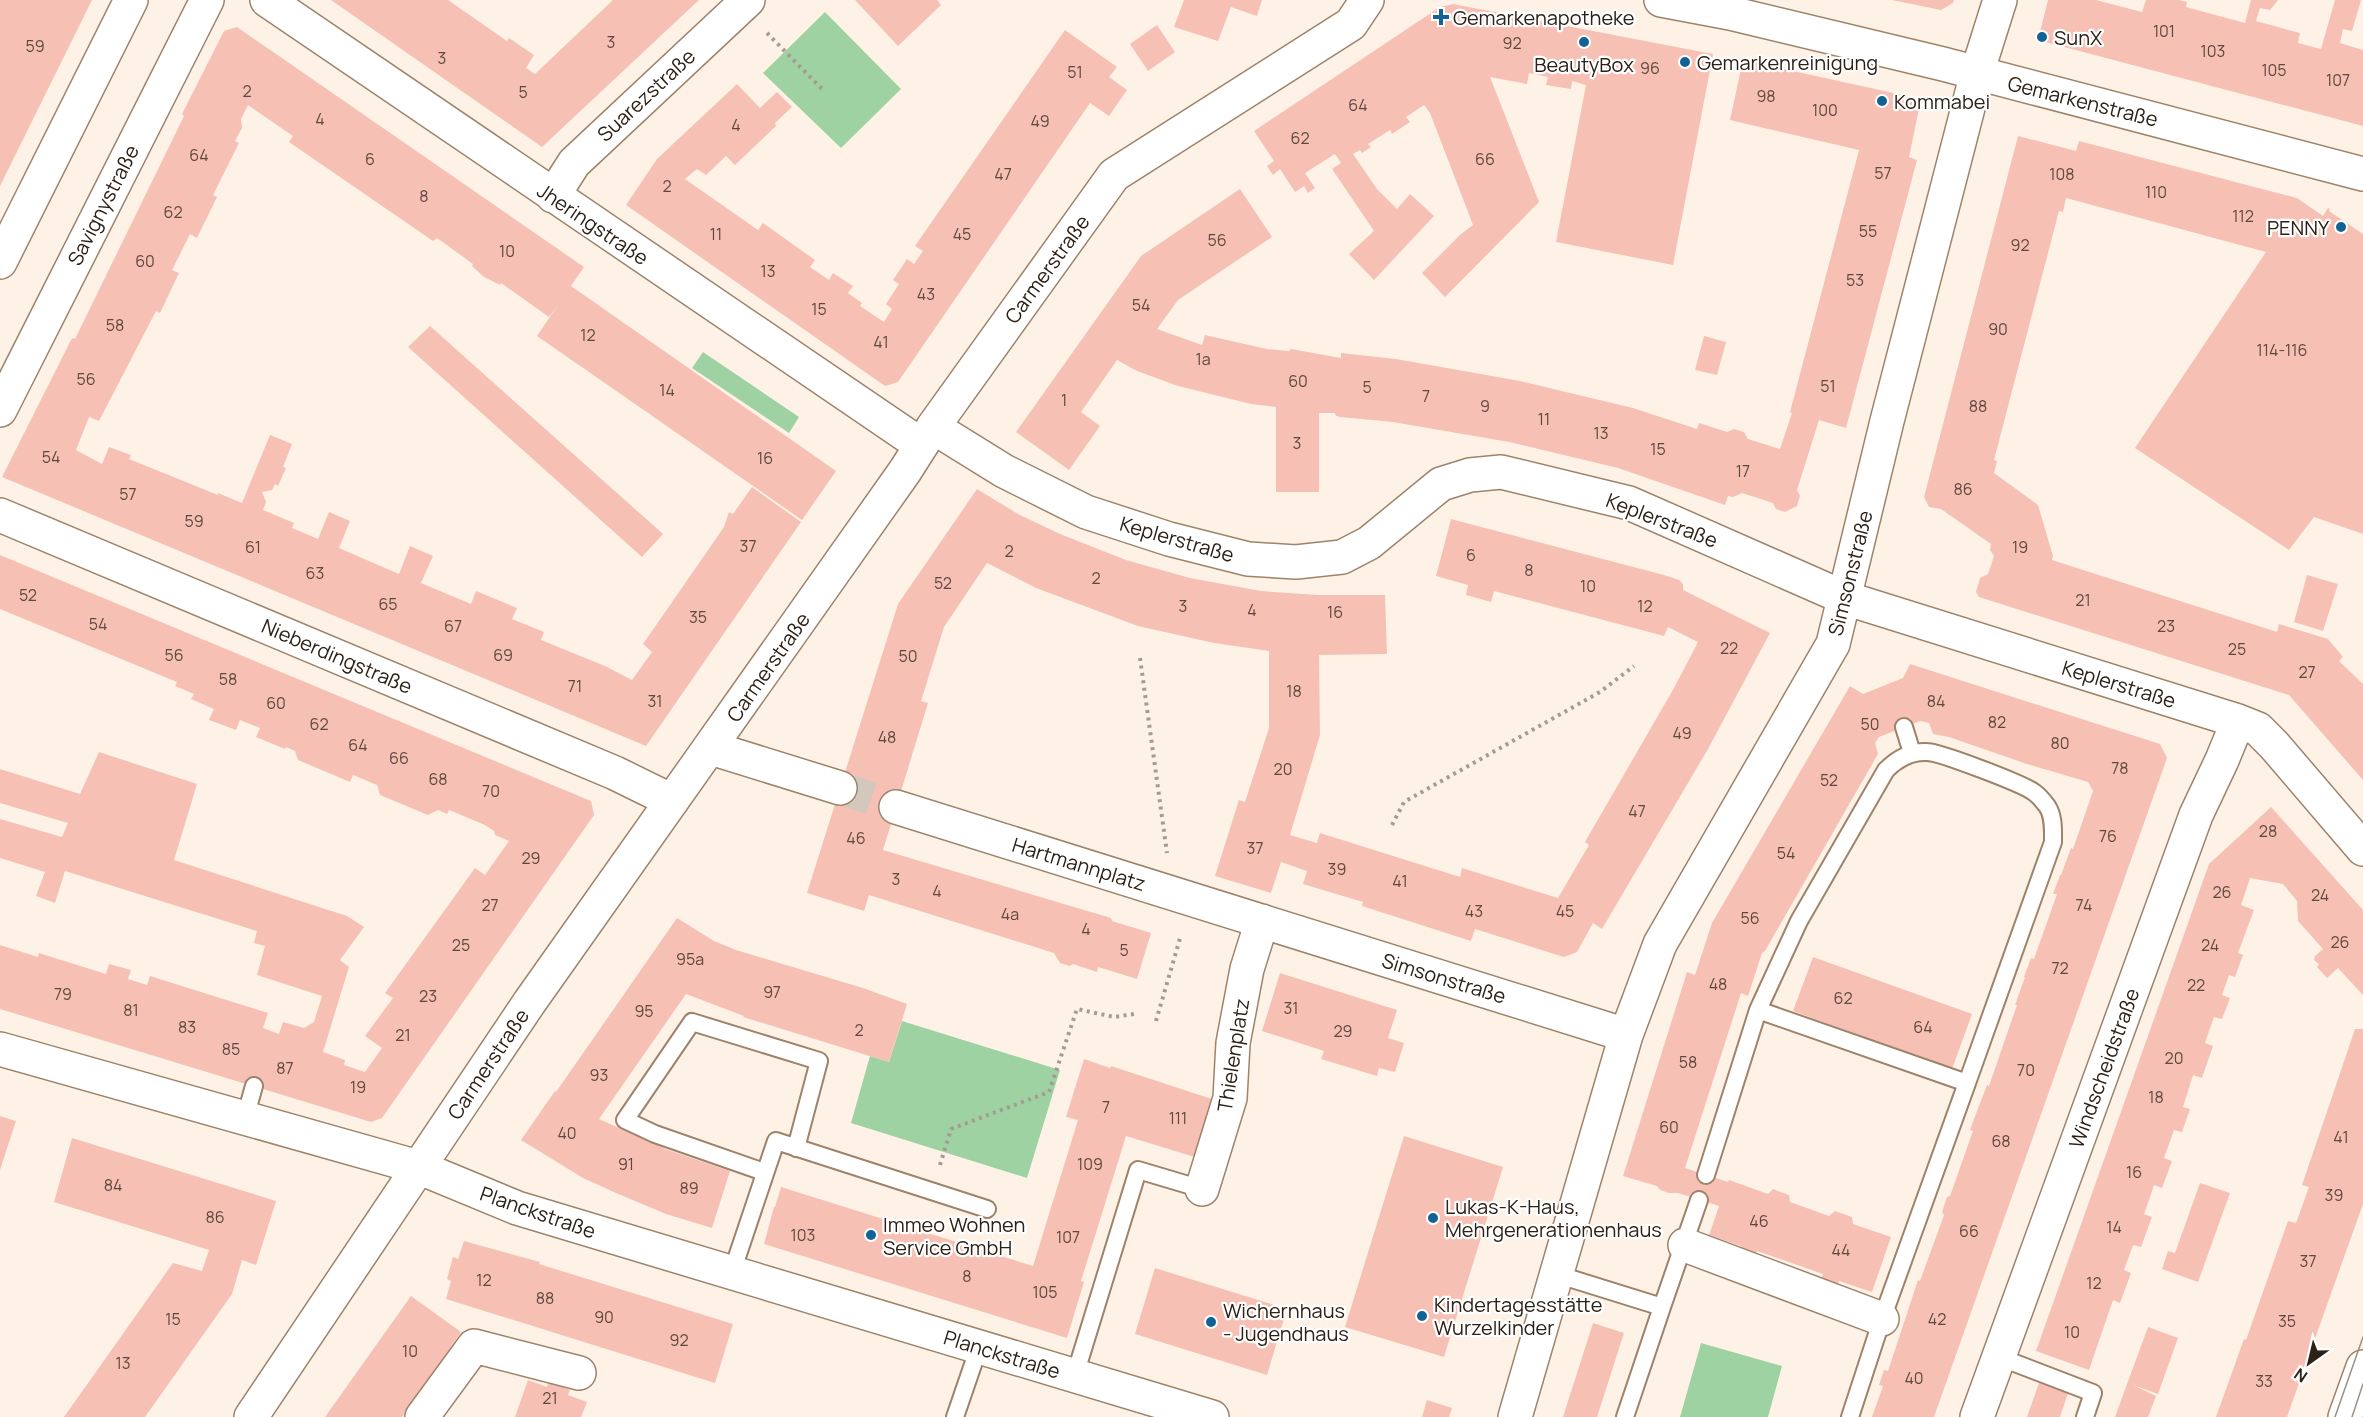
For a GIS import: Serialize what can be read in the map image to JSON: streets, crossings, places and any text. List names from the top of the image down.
{
  "streets": {
    "street": [
      "Suarezstraße",
      "Gemarkenstraße",
      "Savignystraße",
      "Jheringstraße",
      "Carmerstraße",
      "Keplerstraße",
      "Simsonstraße",
      "Nieberdingstraße",
      "Hartmannplatz",
      "Thielenplatz",
      "Windscheidstraße",
      "Planckstraße"
    ]
  },
  "crossings": [
    ["Suarezstraße", "Jheringstraße"],
    ["Gemarkenstraße", "Simsonstraße"],
    ["Jheringstraße", "Carmerstraße"],
    ["Jheringstraße", "Keplerstraße"],
    ["Carmerstraße", "Keplerstraße"],
    ["Carmerstraße", "Nieberdingstraße"],
    ["Carmerstraße", "Planckstraße"],
    ["Keplerstraße", "Simsonstraße"],
    ["Keplerstraße", "Windscheidstraße"],
    ["Simsonstraße", "Hartmannplatz"],
    ["Simsonstraße", "Thielenplatz"],
    ["Hartmannplatz", "Thielenplatz"],
    ["Thielenplatz", "Planckstraße"]
  ],
  "places": {
    "health": ["Gemarkenapotheke"],
    "other": [
      "SunX",
      "BeautyBox",
      "Gemarkenreinigung",
      "Kommabei",
      "PENNY",
      "Lukas-K-Haus, Mehrgenerationenhaus",
      "Immeo Wohnen Service GmbH",
      "Kindertagesstätte Wurzelkinder",
      "Wichernhaus - Jugendhaus"
    ]
  },
  "house_numbers": [
    "101",
    "3",
    "92",
    "59",
    "103",
    "3",
    "96",
    "105",
    "51",
    "107",
    "2",
    "5",
    "98",
    "64",
    "100",
    "4",
    "49",
    "4",
    "62",
    "64",
    "6",
    "66",
    "57",
    "47",
    "108",
    "2",
    "110",
    "8",
    "62",
    "112",
    "55",
    "11",
    "45",
    "56",
    "92",
    "10",
    "60",
    "13",
    "53",
    "43",
    "54",
    "15",
    "58",
    "90",
    "12",
    "41",
    "114-116",
    "1a",
    "56",
    "60",
    "51",
    "5",
    "14",
    "7",
    "1",
    "9",
    "88",
    "11",
    "13",
    "3",
    "15",
    "54",
    "16",
    "17",
    "86",
    "57",
    "59",
    "37",
    "61",
    "19",
    "2",
    "6",
    "8",
    "63",
    "2",
    "52",
    "10",
    "52",
    "21",
    "65",
    "3",
    "12",
    "4",
    "16",
    "35",
    "54",
    "67",
    "23",
    "22",
    "25",
    "56",
    "69",
    "50",
    "27",
    "58",
    "71",
    "18",
    "31",
    "84",
    "60",
    "82",
    "62",
    "50",
    "49",
    "48",
    "80",
    "64",
    "66",
    "78",
    "20",
    "68",
    "52",
    "70",
    "47",
    "28",
    "76",
    "46",
    "37",
    "54",
    "29",
    "39",
    "3",
    "41",
    "4",
    "26",
    "24",
    "27",
    "74",
    "43",
    "45",
    "4a",
    "56",
    "4",
    "26",
    "25",
    "24",
    "5",
    "95a",
    "72",
    "48",
    "22",
    "97",
    "79",
    "23",
    "62",
    "31",
    "81",
    "95",
    "83",
    "64",
    "2",
    "29",
    "21",
    "85",
    "20",
    "58",
    "87",
    "70",
    "93",
    "19",
    "18",
    "7",
    "111",
    "60",
    "40",
    "41",
    "68",
    "91",
    "109",
    "16",
    "84",
    "89",
    "39",
    "86",
    "46",
    "14",
    "66",
    "103",
    "107",
    "44",
    "37",
    "8",
    "12",
    "12",
    "105",
    "88",
    "90",
    "15",
    "42",
    "35",
    "10",
    "92",
    "10",
    "13",
    "40",
    "33",
    "21"
  ],
  "north": "bottom left"
}
